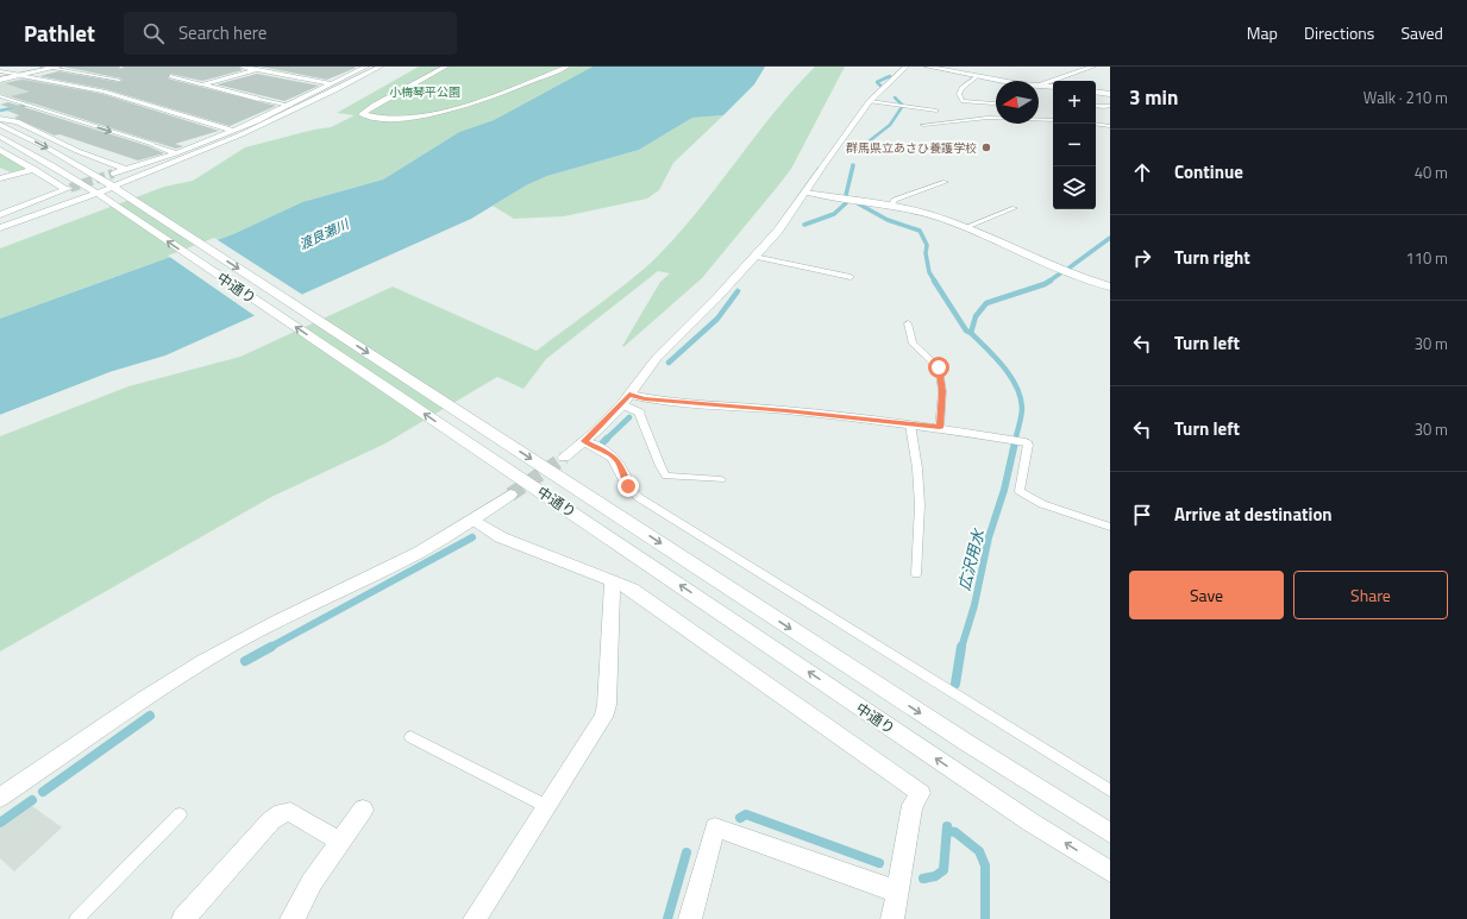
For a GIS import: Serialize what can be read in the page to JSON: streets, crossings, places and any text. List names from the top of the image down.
{
  "streets": {
    "street": ["中通り"]
  },
  "water": ["渡良瀬川", "広沢用水"],
  "parks": ["小梅琴平公園"],
  "places": ["群馬県立あさひ養護学校"],
  "north": "left",
  "page": {
    "header": "Pathlet",
    "search": "Search here",
    "nav": ["Map", "Directions", "Saved"],
    "heading": ["3 min", "Walk · 210 m"],
    "map_buttons": ["+", "−"],
    "list": [
      ["Continue", "40 m"],
      ["Turn right", "110 m"],
      ["Turn left", "30 m"],
      ["Turn left", "30 m"],
      "Arrive at destination"
    ],
    "buttons": ["Save", "Share"]
  }
}
